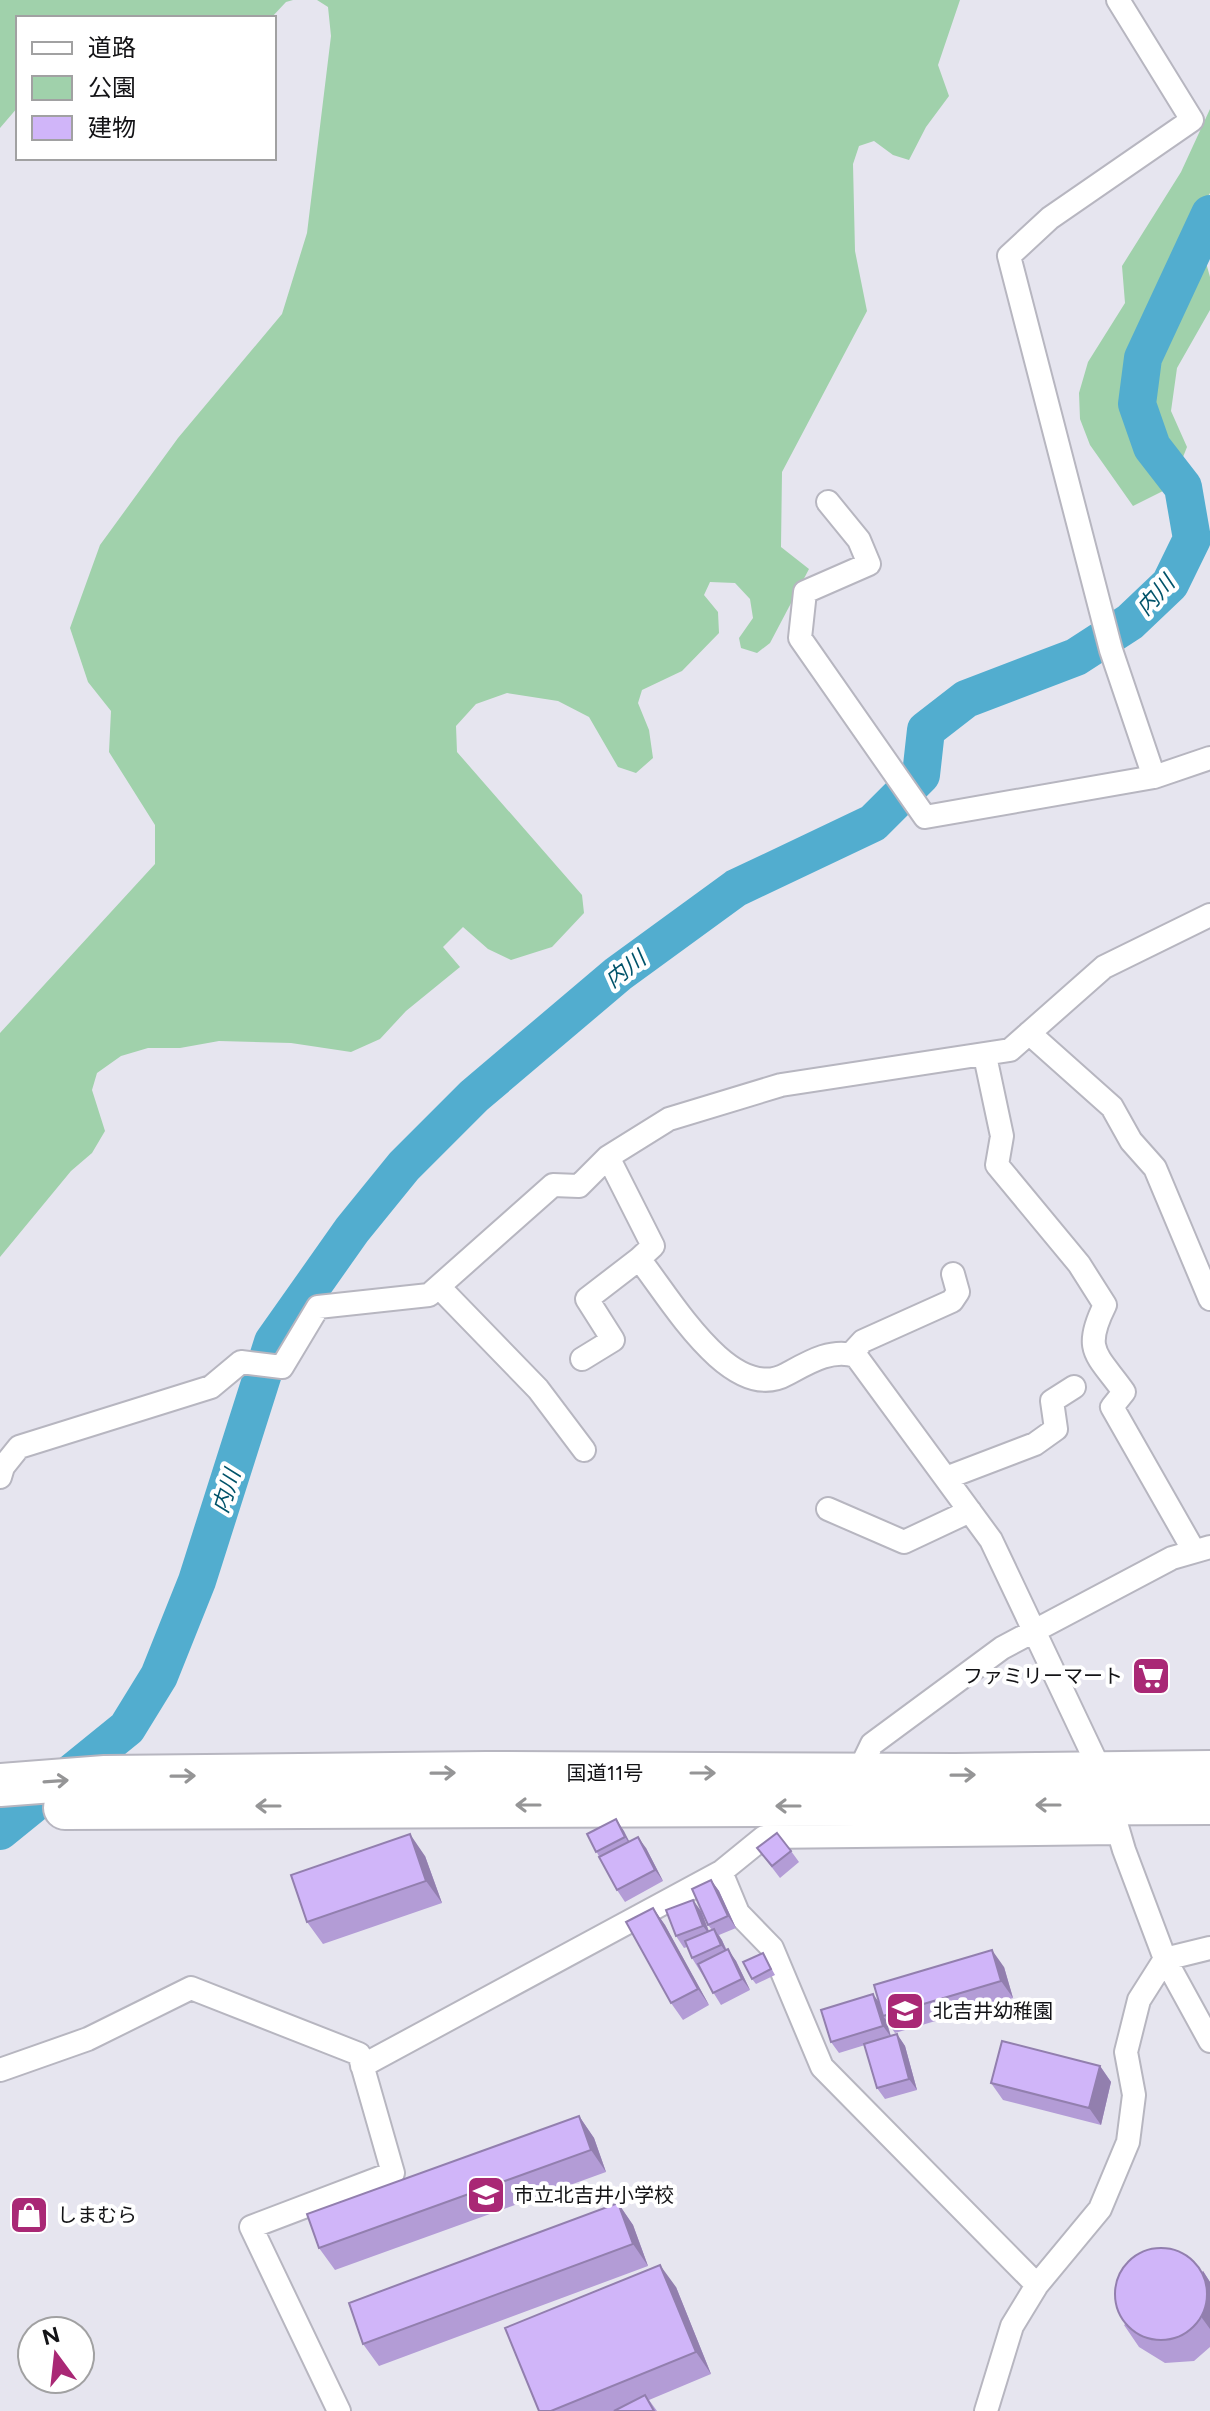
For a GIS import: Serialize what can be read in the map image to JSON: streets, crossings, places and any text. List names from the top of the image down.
{
  "streets": {
    "highway": ["国道11号"]
  },
  "water": ["内川"],
  "places": {
    "supermarket": ["ファミリーマート"],
    "school or university": ["北吉井幼稚園", "市立北吉井小学校"],
    "shop": ["しまむら"]
  },
  "legend": ["道路", "公園", "建物"],
  "north": "top"
}
